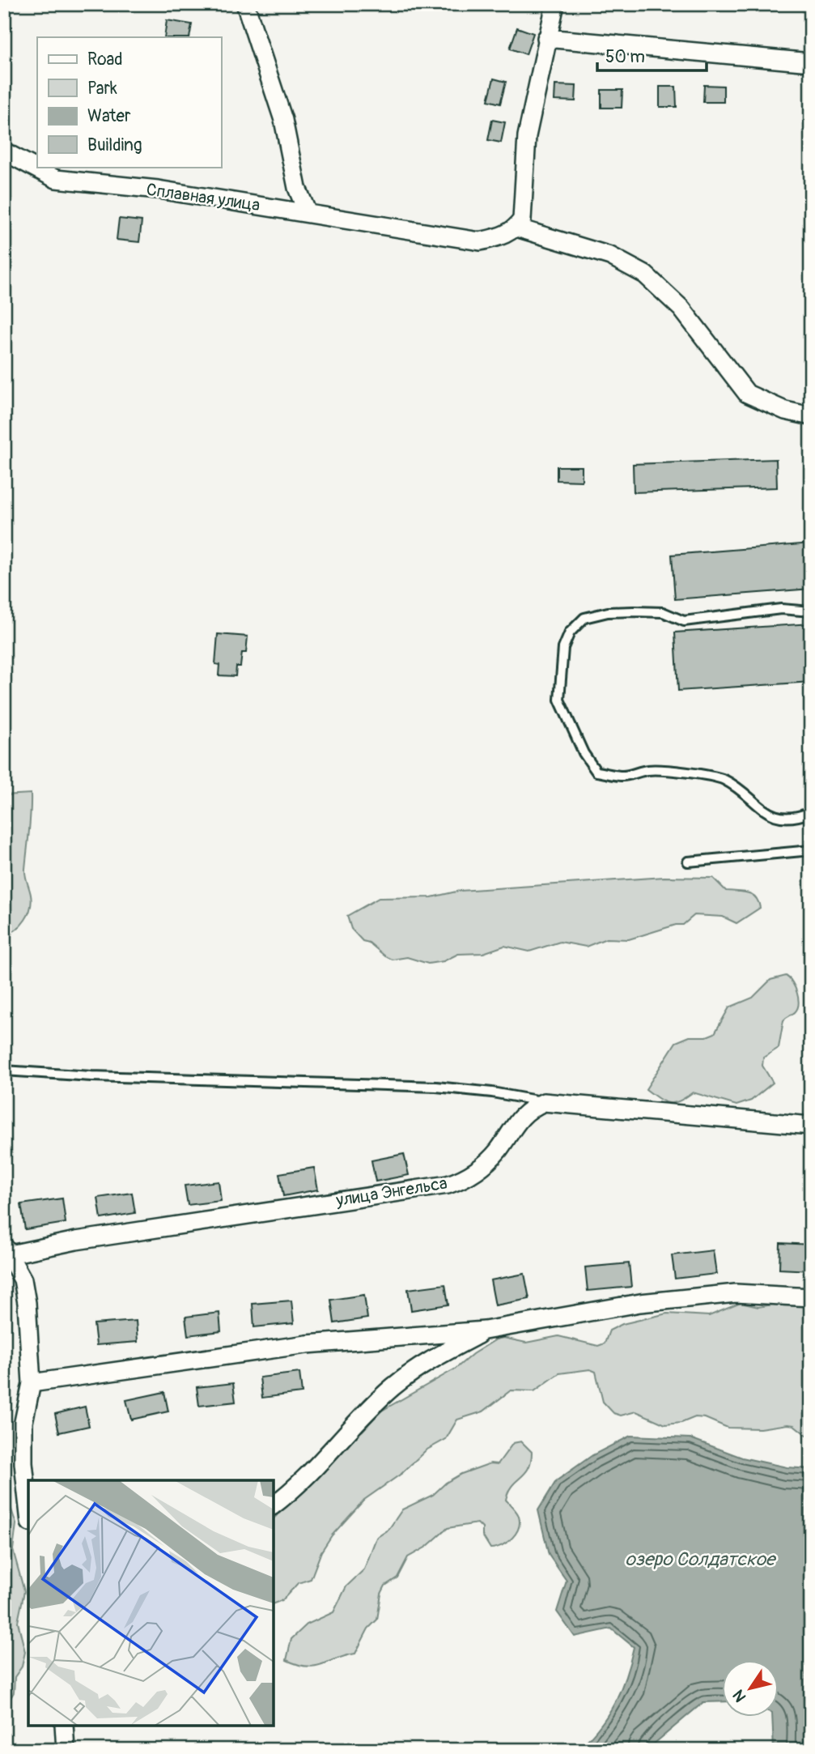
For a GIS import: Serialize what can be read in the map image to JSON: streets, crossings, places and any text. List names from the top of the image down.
{
  "streets": {
    "street": ["Сплавная улица", "улица Энгельса"]
  },
  "water": ["озеро Солдатское"],
  "legend": [
    "Road",
    "Park",
    "Water",
    "Building"
  ],
  "scale_bar": "50 m",
  "north": "bottom left"
}
